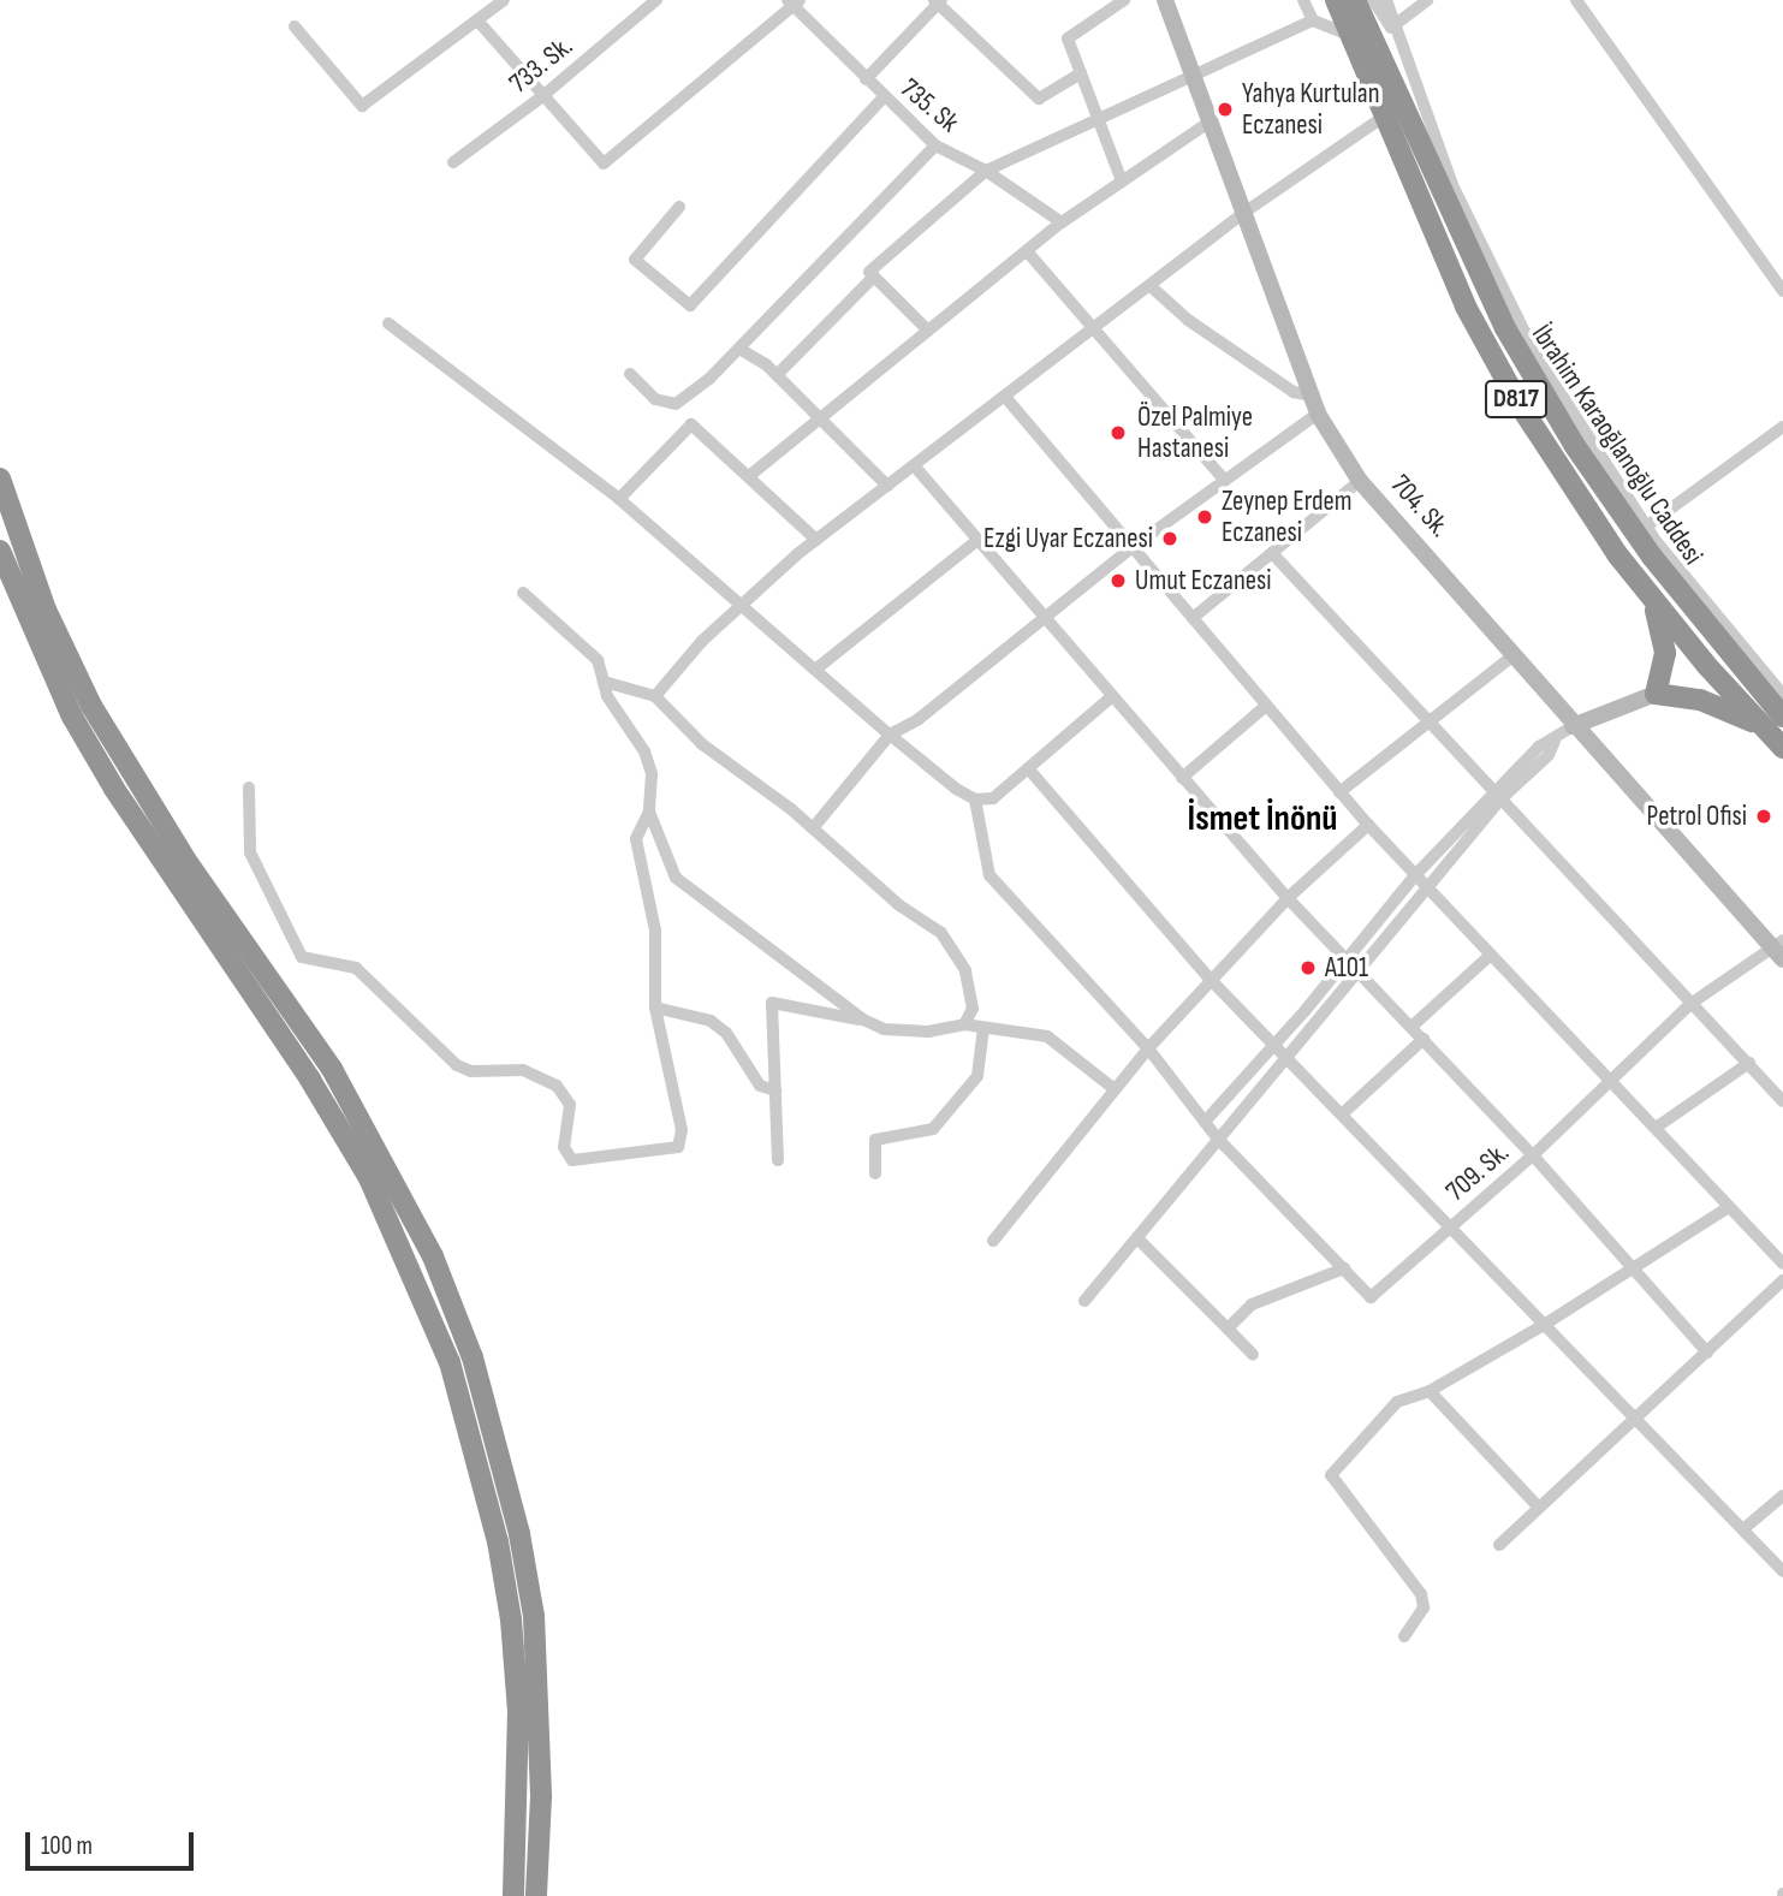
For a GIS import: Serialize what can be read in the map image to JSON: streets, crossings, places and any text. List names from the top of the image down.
{
  "streets": {
    "highway": ["D817", "İbrahim Karaoğlanoğlu Caddesi"],
    "street": [
      "733. Sk.",
      "735. Sk",
      "704. Sk.",
      "709. Sk."
    ]
  },
  "crossings": [
    ["704. Sk.", "709. Sk."]
  ],
  "districts": ["İsmet İnönü"],
  "places": [
    "Yahya Kurtulan Eczanesi",
    "Özel Palmiye Hastanesi",
    "Zeynep Erdem Eczanesi",
    "Ezgi Uyar Eczanesi",
    "Umut Eczanesi",
    "Petrol Ofisi",
    "A101"
  ],
  "scale_bar": "100 m"
}
